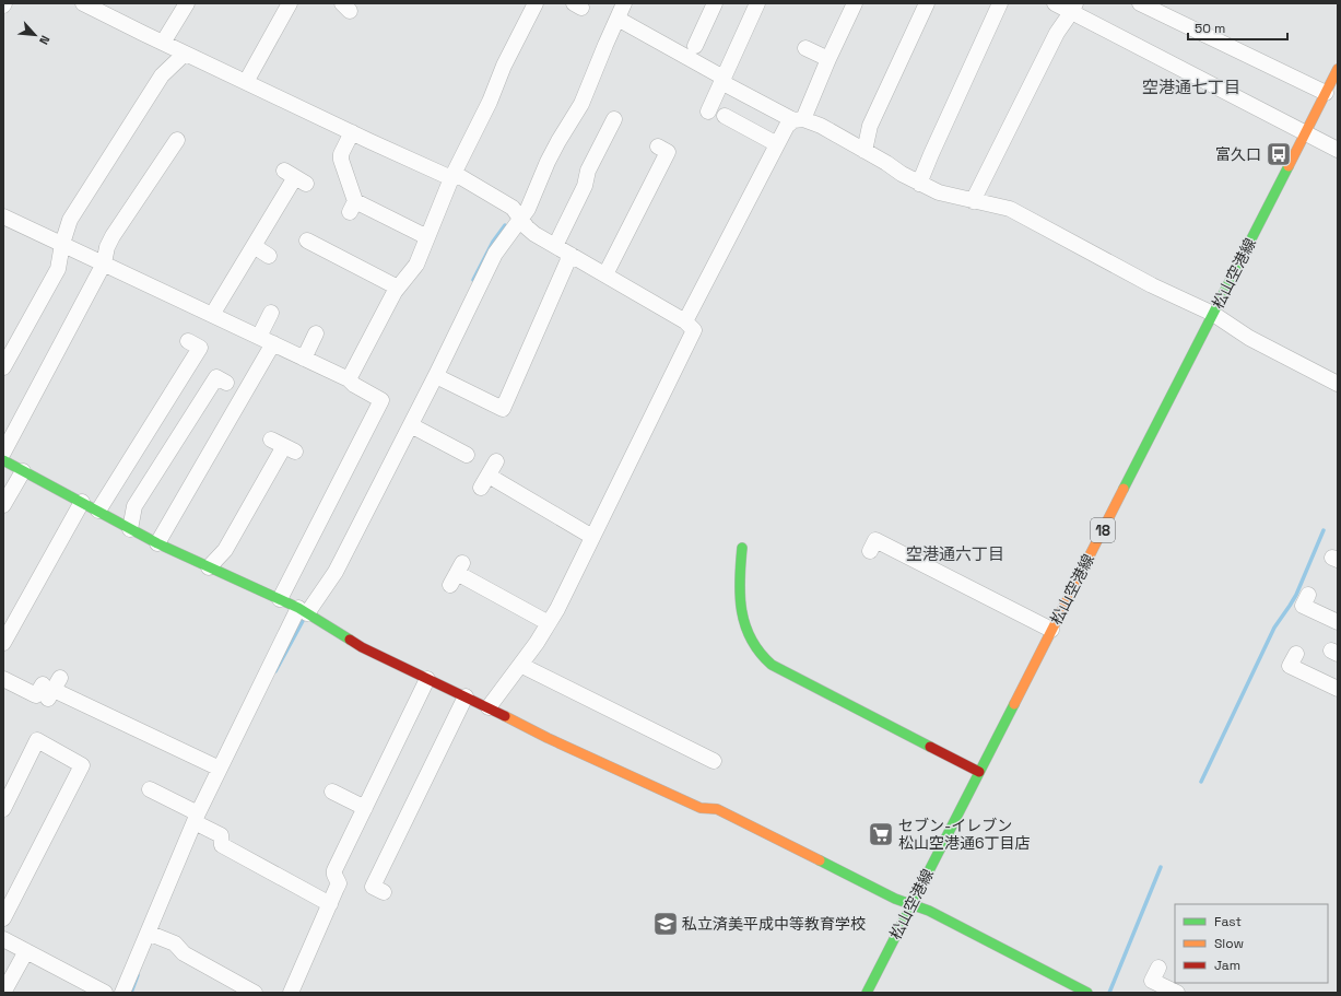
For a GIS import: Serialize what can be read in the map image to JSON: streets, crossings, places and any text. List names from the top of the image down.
{
  "streets": {
    "street": ["松山空港線", "18"]
  },
  "districts": ["空港通七丁目", "空港通六丁目"],
  "places": {
    "bus stop": ["富久口"],
    "supermarket": ["セブン-イレブン 松山空港通6丁目店"],
    "school or university": ["私立済美平成中等教育学校"]
  },
  "legend": ["Fast", "Slow", "Jam"],
  "scale_bar": "50 m",
  "north": "bottom right"
}
